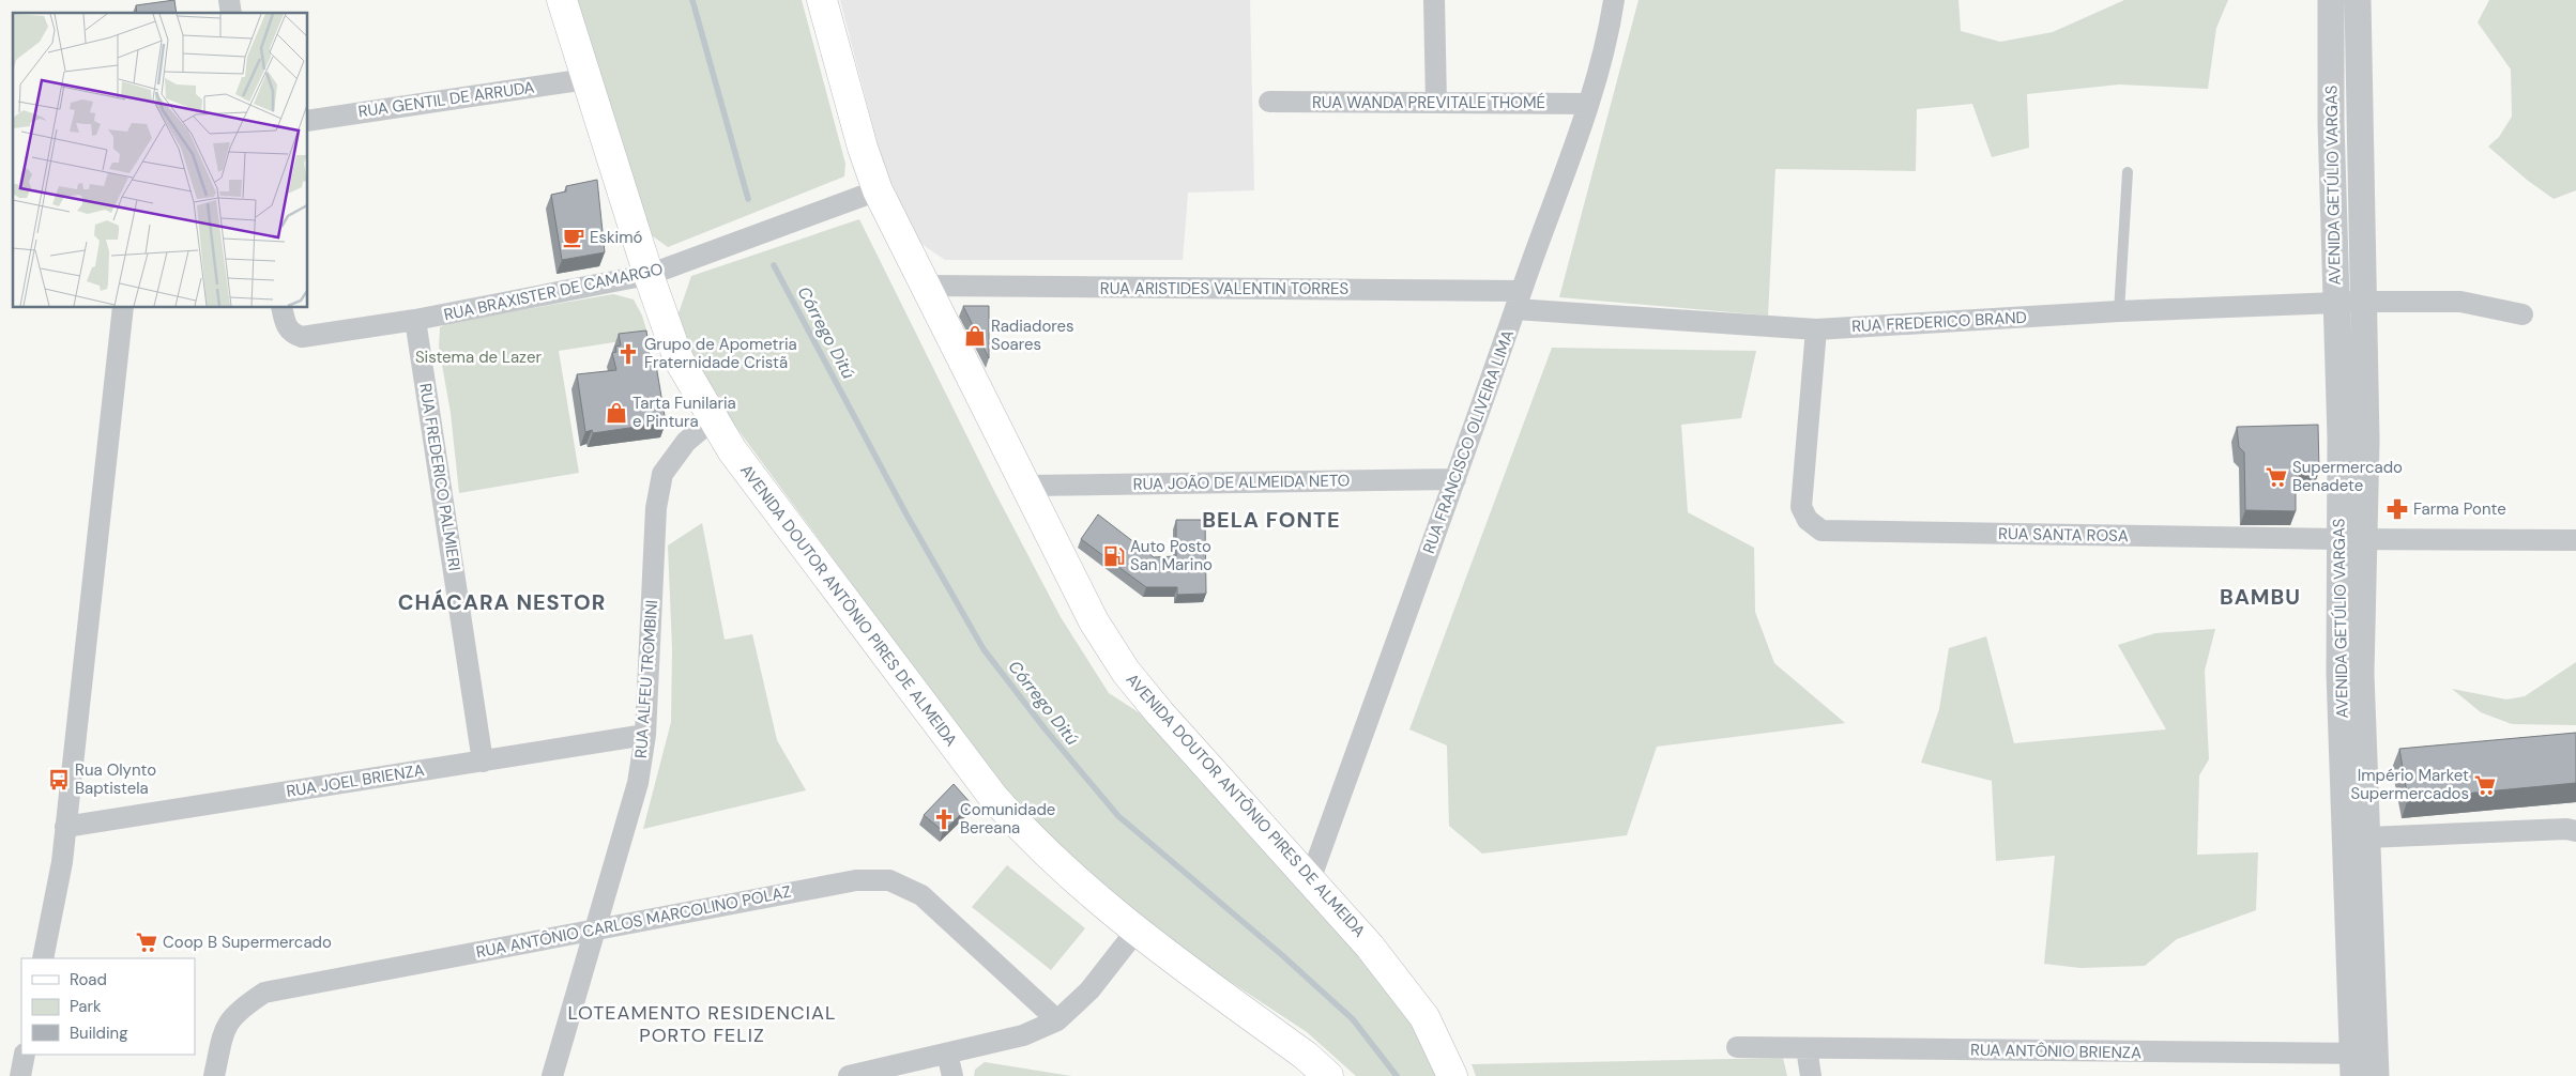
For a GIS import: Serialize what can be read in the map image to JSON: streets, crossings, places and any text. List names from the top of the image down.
{
  "streets": {
    "main road": ["AVENIDA DOUTOR ANTÔNIO PIRES DE ALMEIDA"],
    "street": [
      "RUA GENTIL DE ARRUDA",
      "RUA WANDA PREVITALE THOMÉ",
      "AVENIDA GETÚLIO VARGAS",
      "RUA ARISTIDES VALENTIN TORRES",
      "RUA BRAXISTER DE CAMARGO",
      "RUA FREDERICO BRAND",
      "RUA FRANCISCO OLIVEIRA LIMA",
      "RUA FREDERICO PALMIERI",
      "RUA JOÃO DE ALMEIDA NETO",
      "RUA SANTA ROSA",
      "RUA ALFEU TROMBINI",
      "RUA JOEL BRIENZA",
      "RUA ANTÔNIO CARLOS MARCOLINO POLAZ",
      "RUA ANTÔNIO BRIENZA"
    ]
  },
  "crossings": [
    ["RUA GENTIL DE ARRUDA", "AVENIDA DOUTOR ANTÔNIO PIRES DE ALMEIDA"],
    ["RUA WANDA PREVITALE THOMÉ", "RUA FRANCISCO OLIVEIRA LIMA"],
    ["AVENIDA GETÚLIO VARGAS", "RUA FREDERICO BRAND"],
    ["AVENIDA GETÚLIO VARGAS", "RUA SANTA ROSA"],
    ["AVENIDA GETÚLIO VARGAS", "RUA ANTÔNIO BRIENZA"],
    ["RUA ARISTIDES VALENTIN TORRES", "RUA FREDERICO BRAND"],
    ["RUA ARISTIDES VALENTIN TORRES", "RUA FRANCISCO OLIVEIRA LIMA"],
    ["RUA ARISTIDES VALENTIN TORRES", "AVENIDA DOUTOR ANTÔNIO PIRES DE ALMEIDA"],
    ["RUA BRAXISTER DE CAMARGO", "RUA FREDERICO PALMIERI"],
    ["RUA BRAXISTER DE CAMARGO", "AVENIDA DOUTOR ANTÔNIO PIRES DE ALMEIDA"],
    ["RUA FREDERICO BRAND", "RUA FRANCISCO OLIVEIRA LIMA"],
    ["RUA FREDERICO BRAND", "RUA SANTA ROSA"],
    ["RUA FRANCISCO OLIVEIRA LIMA", "RUA JOÃO DE ALMEIDA NETO"],
    ["RUA FRANCISCO OLIVEIRA LIMA", "AVENIDA DOUTOR ANTÔNIO PIRES DE ALMEIDA"],
    ["RUA FREDERICO PALMIERI", "RUA JOEL BRIENZA"],
    ["RUA JOÃO DE ALMEIDA NETO", "AVENIDA DOUTOR ANTÔNIO PIRES DE ALMEIDA"],
    ["AVENIDA DOUTOR ANTÔNIO PIRES DE ALMEIDA", "RUA ALFEU TROMBINI"],
    ["RUA ALFEU TROMBINI", "RUA JOEL BRIENZA"],
    ["RUA ALFEU TROMBINI", "RUA ANTÔNIO CARLOS MARCOLINO POLAZ"]
  ],
  "districts": [
    "BELA FONTE",
    "BAMBU",
    "CHÁCARA NESTOR",
    "LOTEAMENTO RESIDENCIAL PORTO FELIZ"
  ],
  "water": ["Córrego Ditú"],
  "parks": ["Sistema de Lazer"],
  "places": {
    "cafe": ["Eskimó"],
    "shop": ["Radiadores Soares", "Tarta Funilaria e Pintura"],
    "church": ["Grupo de Apometria Fraternidade Cristã", "Comunidade Bereana"],
    "supermarket": ["Supermercado Benadete", "Império Market Supermercados", "Coop B Supermercado"],
    "pharmacy": ["Farma Ponte"],
    "fuel station": ["Auto Posto San Marino"],
    "bus stop": ["Rua Olynto Baptistela"]
  },
  "legend": ["Road", "Park", "Building"]
}
